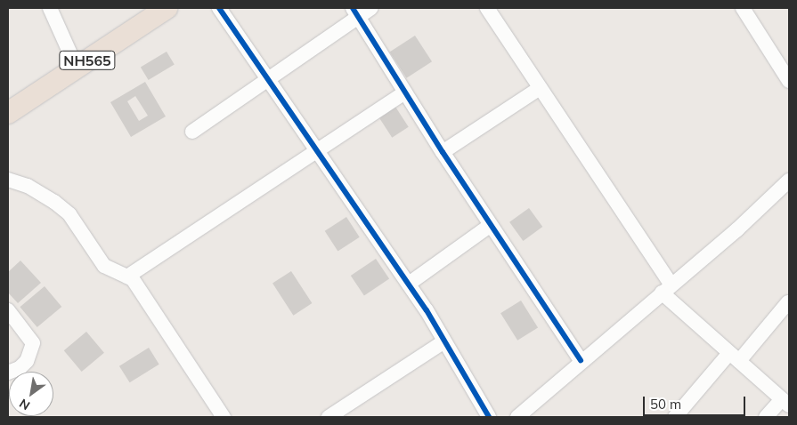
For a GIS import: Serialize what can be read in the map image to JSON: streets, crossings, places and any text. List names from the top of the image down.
{
  "streets": {
    "highway": ["NH565"]
  },
  "scale_bar": "50 m",
  "north": "bottom left"
}
